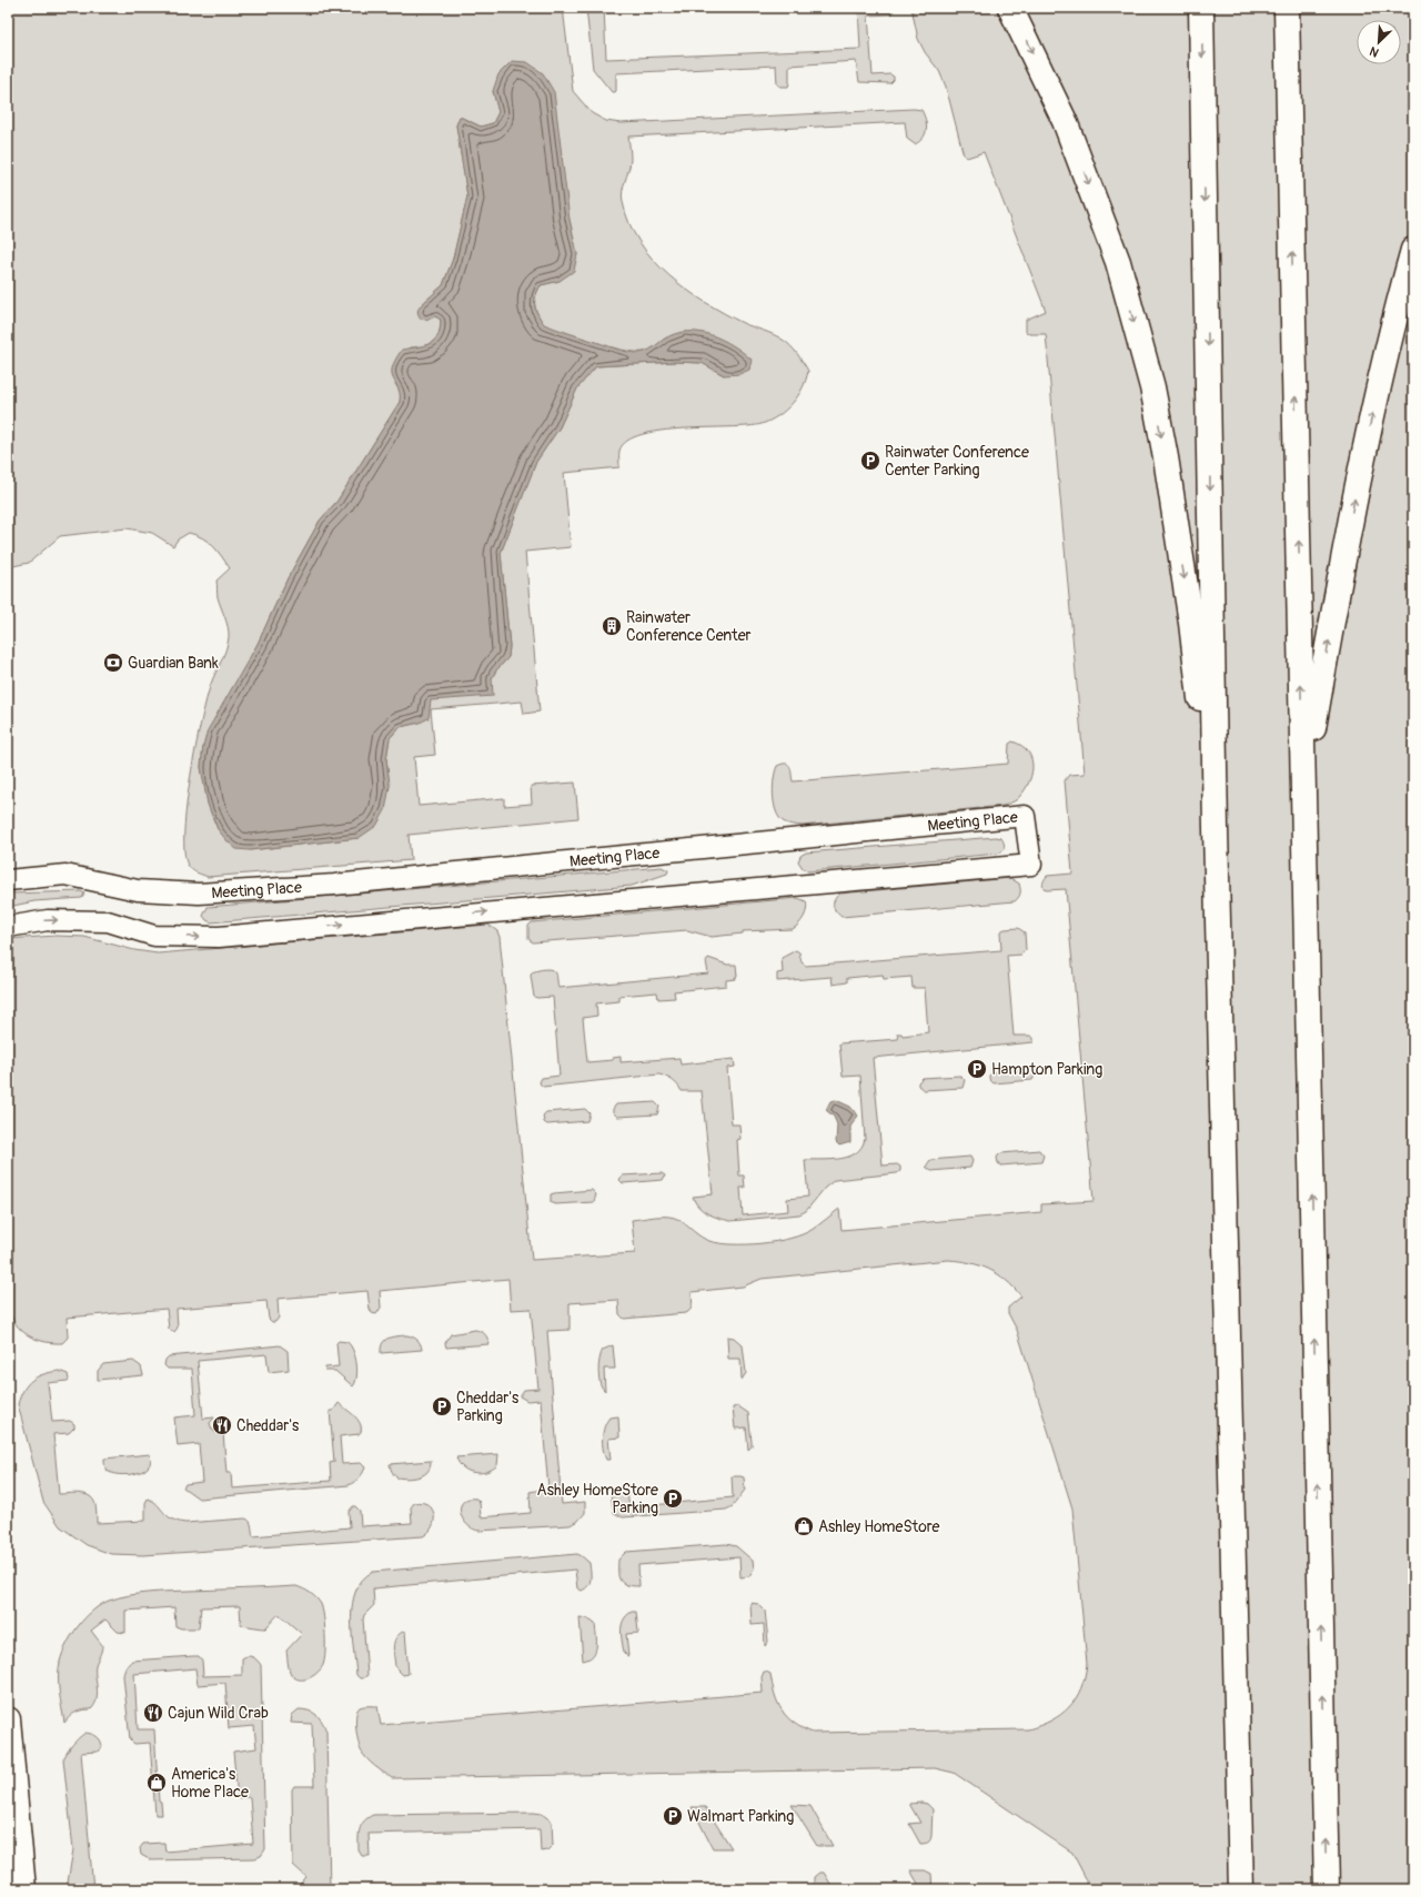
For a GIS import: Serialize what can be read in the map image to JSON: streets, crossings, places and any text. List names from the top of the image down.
{
  "streets": {
    "street": ["Meeting Place"]
  },
  "places": {
    "parking": [
      "Rainwater Conference Center Parking",
      "Hampton Parking",
      "Cheddar's Parking",
      "Ashley HomeStore Parking",
      "Walmart Parking"
    ],
    "building": ["Rainwater Conference Center"],
    "bank": ["Guardian Bank"],
    "restaurant": ["Cheddar's", "Cajun Wild Crab"],
    "shop": ["Ashley HomeStore", "America's Home Place"]
  },
  "north": "bottom left"
}
